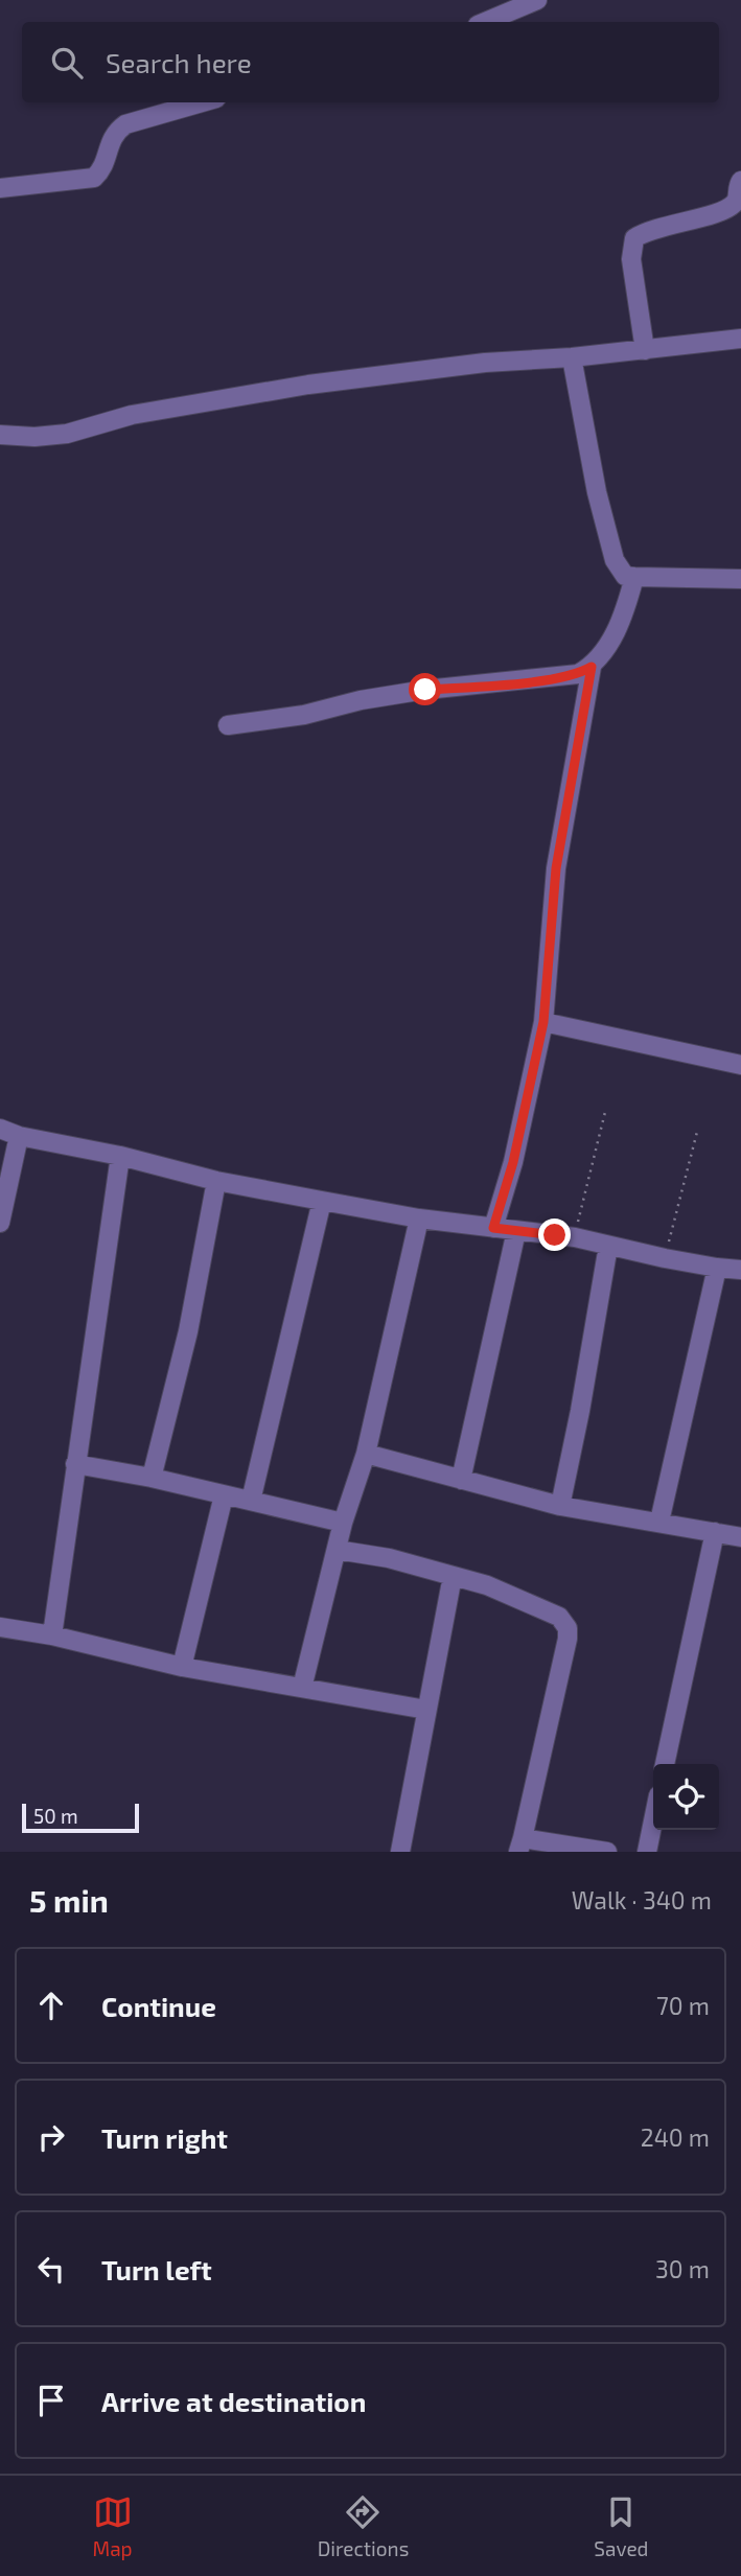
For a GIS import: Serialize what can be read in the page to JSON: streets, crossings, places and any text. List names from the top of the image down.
{
  "scale_bar": "50 m",
  "page": {
    "search": "Search here",
    "scale": "50 m",
    "heading": ["5 min", "Walk · 340 m"],
    "list": [
      ["Continue", "70 m"],
      ["Turn right", "240 m"],
      ["Turn left", "30 m"],
      "Arrive at destination"
    ],
    "nav": ["Map", "Directions", "Saved"]
  }
}
